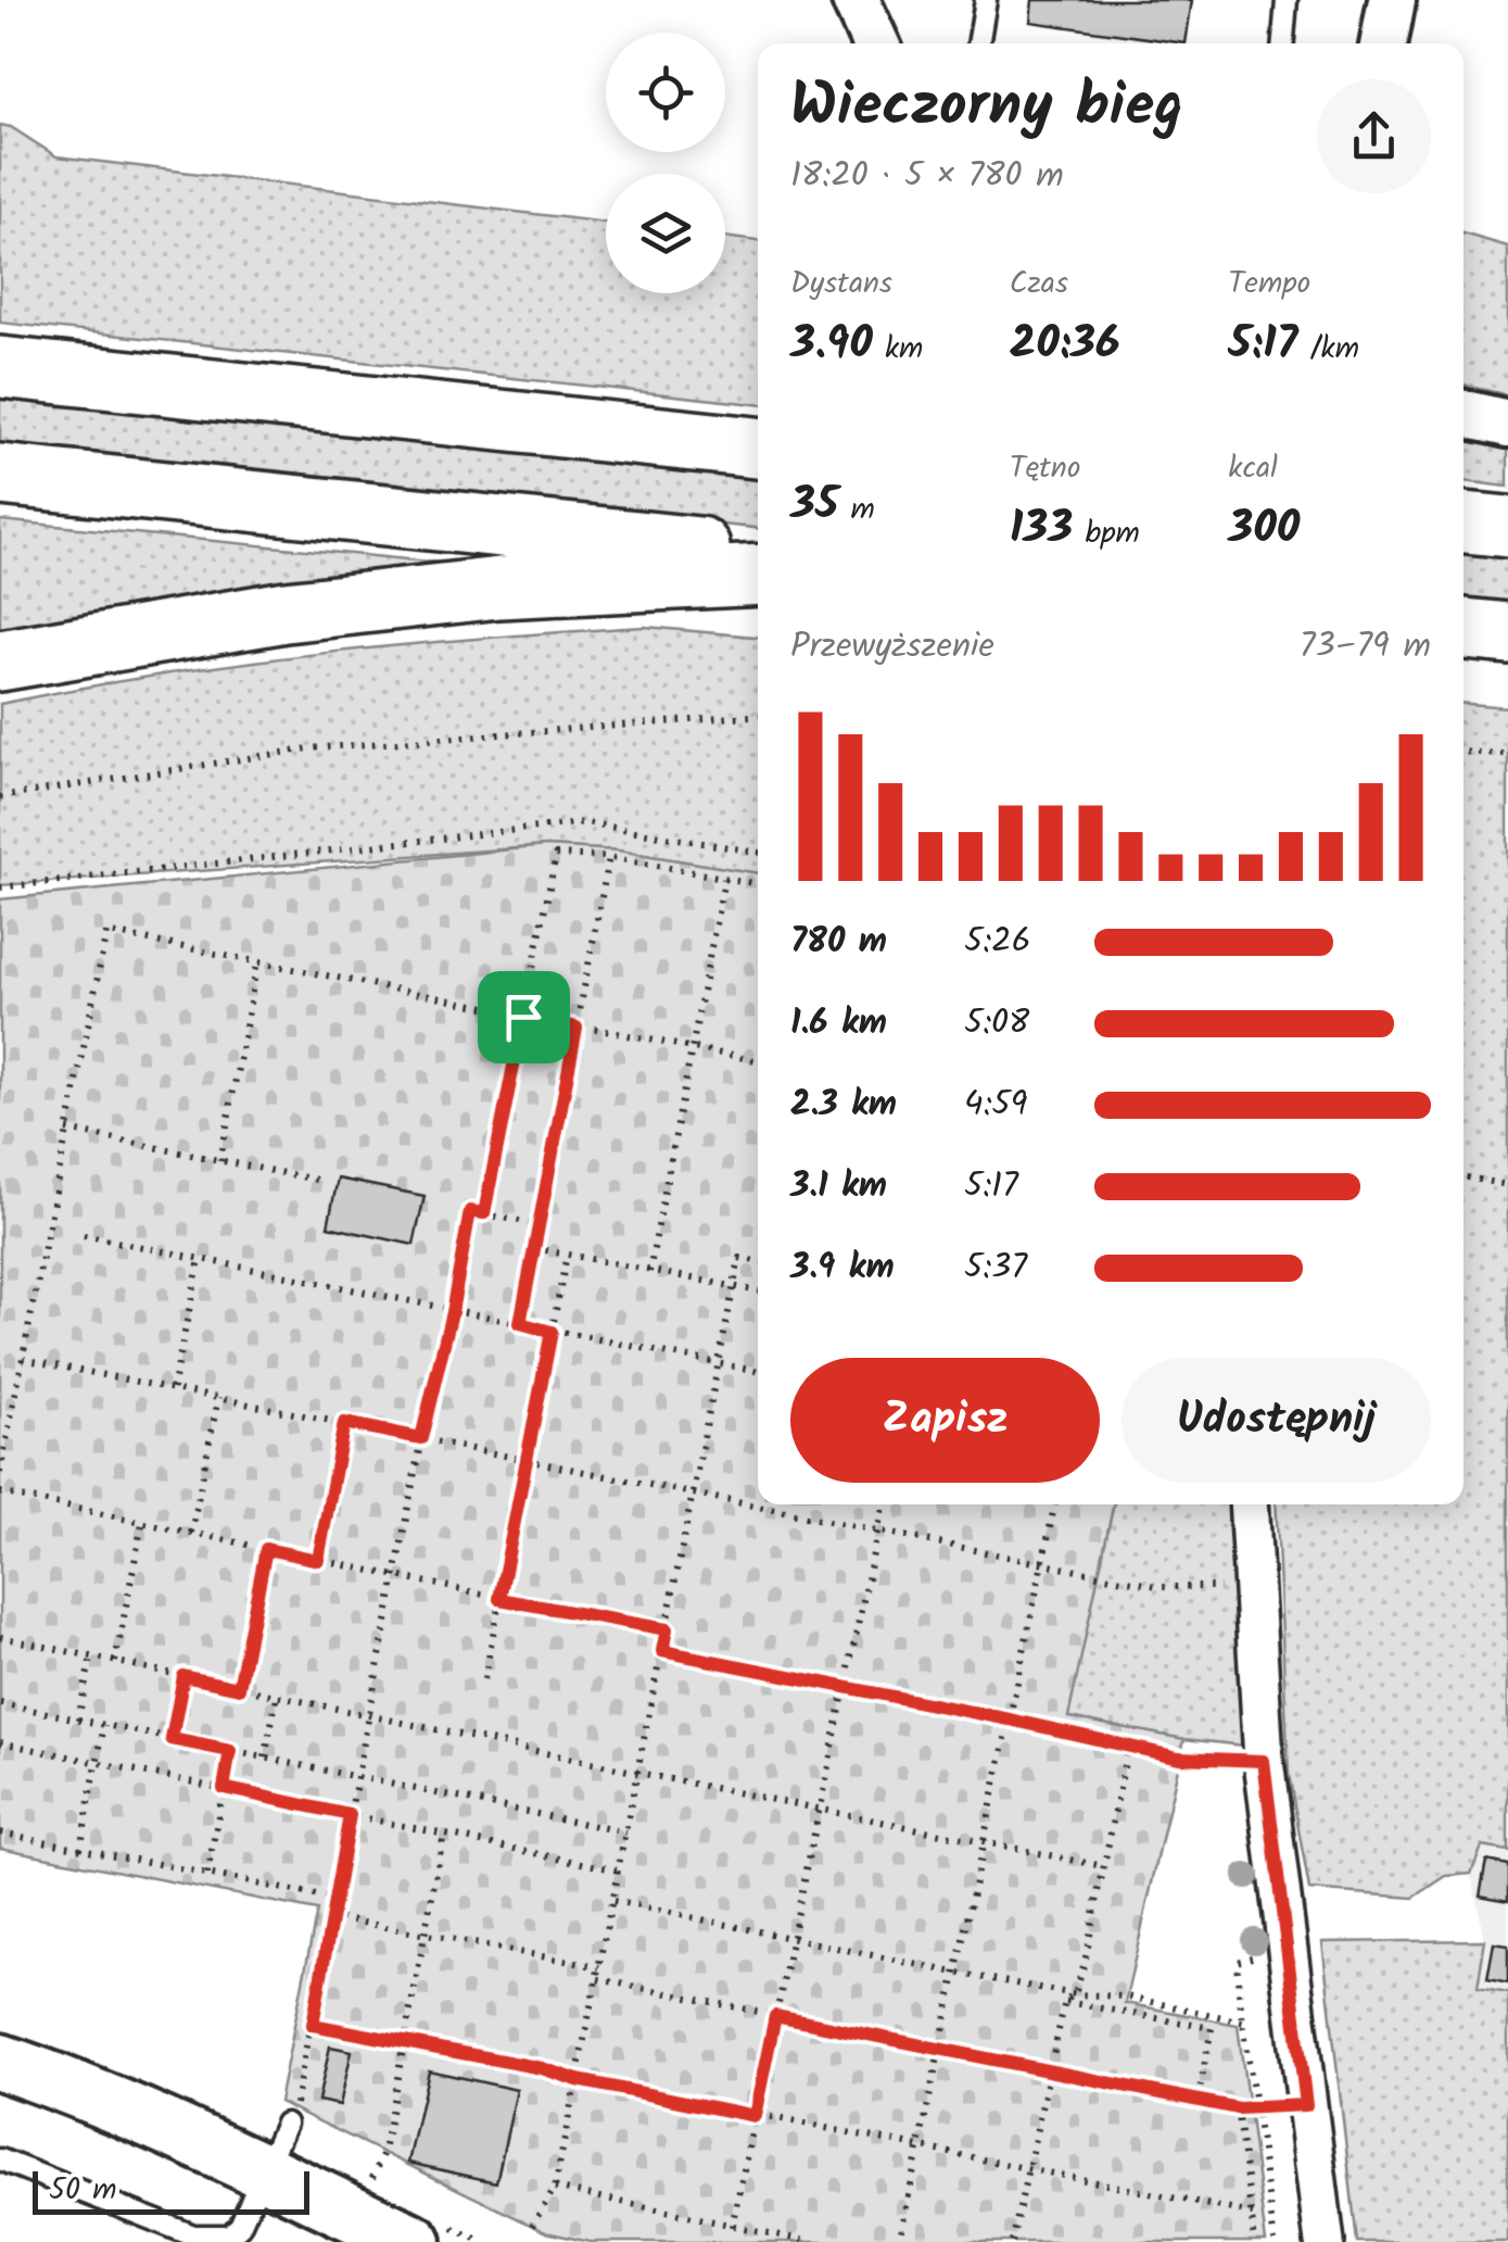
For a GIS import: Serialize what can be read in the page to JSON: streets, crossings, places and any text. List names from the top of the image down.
{
  "scale_bar": "50 m",
  "page": {
    "heading": ["Wieczorny bieg", "18:20 · 5 × 780 m"],
    "stats": [
      ["Dystans", "3.90 km"],
      ["Czas", "20:36"],
      ["Tempo", "5:17 /km"],
      ["35 m"],
      ["Tętno", "133 bpm"],
      ["kcal", "300"]
    ],
    "chart": ["Przewyższenie", "73–79 m"],
    "list": [
      {
        "name": "780 m",
        "note": "5:26"
      },
      {
        "name": "1.6 km",
        "note": "5:08"
      },
      {
        "name": "2.3 km",
        "note": "4:59"
      },
      {
        "name": "3.1 km",
        "note": "5:17"
      },
      {
        "name": "3.9 km",
        "note": "5:37"
      }
    ],
    "buttons": ["Zapisz", "Udostępnij"],
    "scale": "50 m"
  }
}
